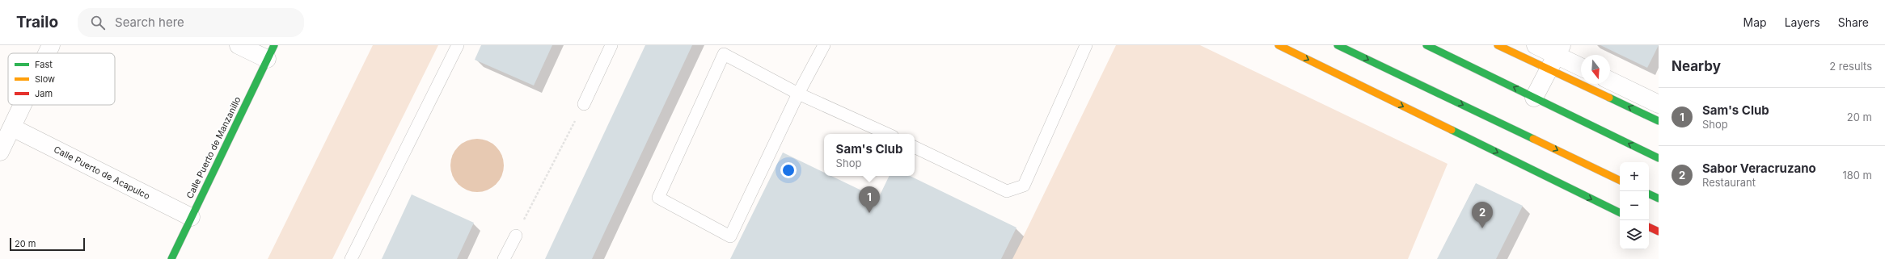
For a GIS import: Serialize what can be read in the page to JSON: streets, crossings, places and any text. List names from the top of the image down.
{
  "streets": {
    "main road": ["Calle Puerto de Manzanillo"],
    "street": ["Calle Puerto de Acapulco"]
  },
  "crossings": [
    ["Calle Puerto de Manzanillo", "Calle Puerto de Acapulco"]
  ],
  "legend": ["Fast", "Slow", "Jam"],
  "scale_bar": "20 m",
  "north": "bottom",
  "page": {
    "header": "Trailo",
    "search": "Search here",
    "nav": ["Map", "Layers", "Share"],
    "heading": ["Nearby", "2 results"],
    "list": [
      {
        "mark": "1",
        "name": "Sam's Club",
        "note": "Shop",
        "value": "20 m"
      },
      {
        "mark": "2",
        "name": "Sabor Veracruzano",
        "note": "Restaurant",
        "value": "180 m"
      }
    ],
    "popup": ["Sam's Club", "Shop"],
    "map_buttons": ["+", "−"],
    "pins": ["1", "2"],
    "scale": "20 m"
  }
}
